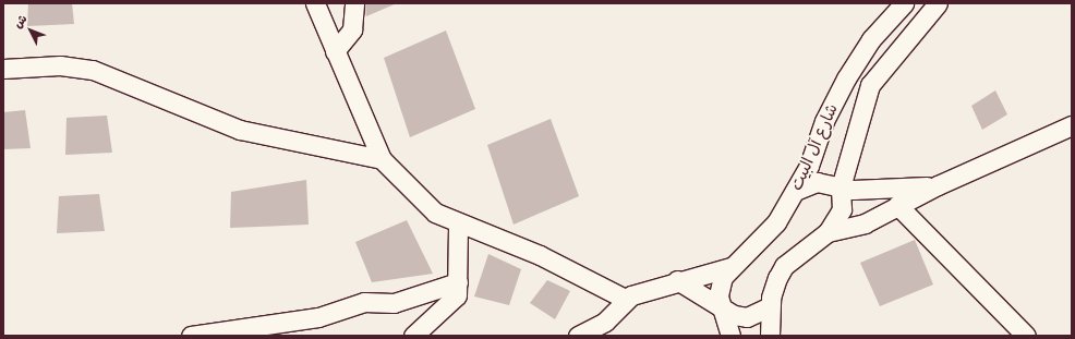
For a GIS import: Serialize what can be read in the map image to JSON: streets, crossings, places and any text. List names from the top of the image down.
{
  "streets": {
    "street": ["شارع آل البيت"]
  },
  "north": "top left"
}
